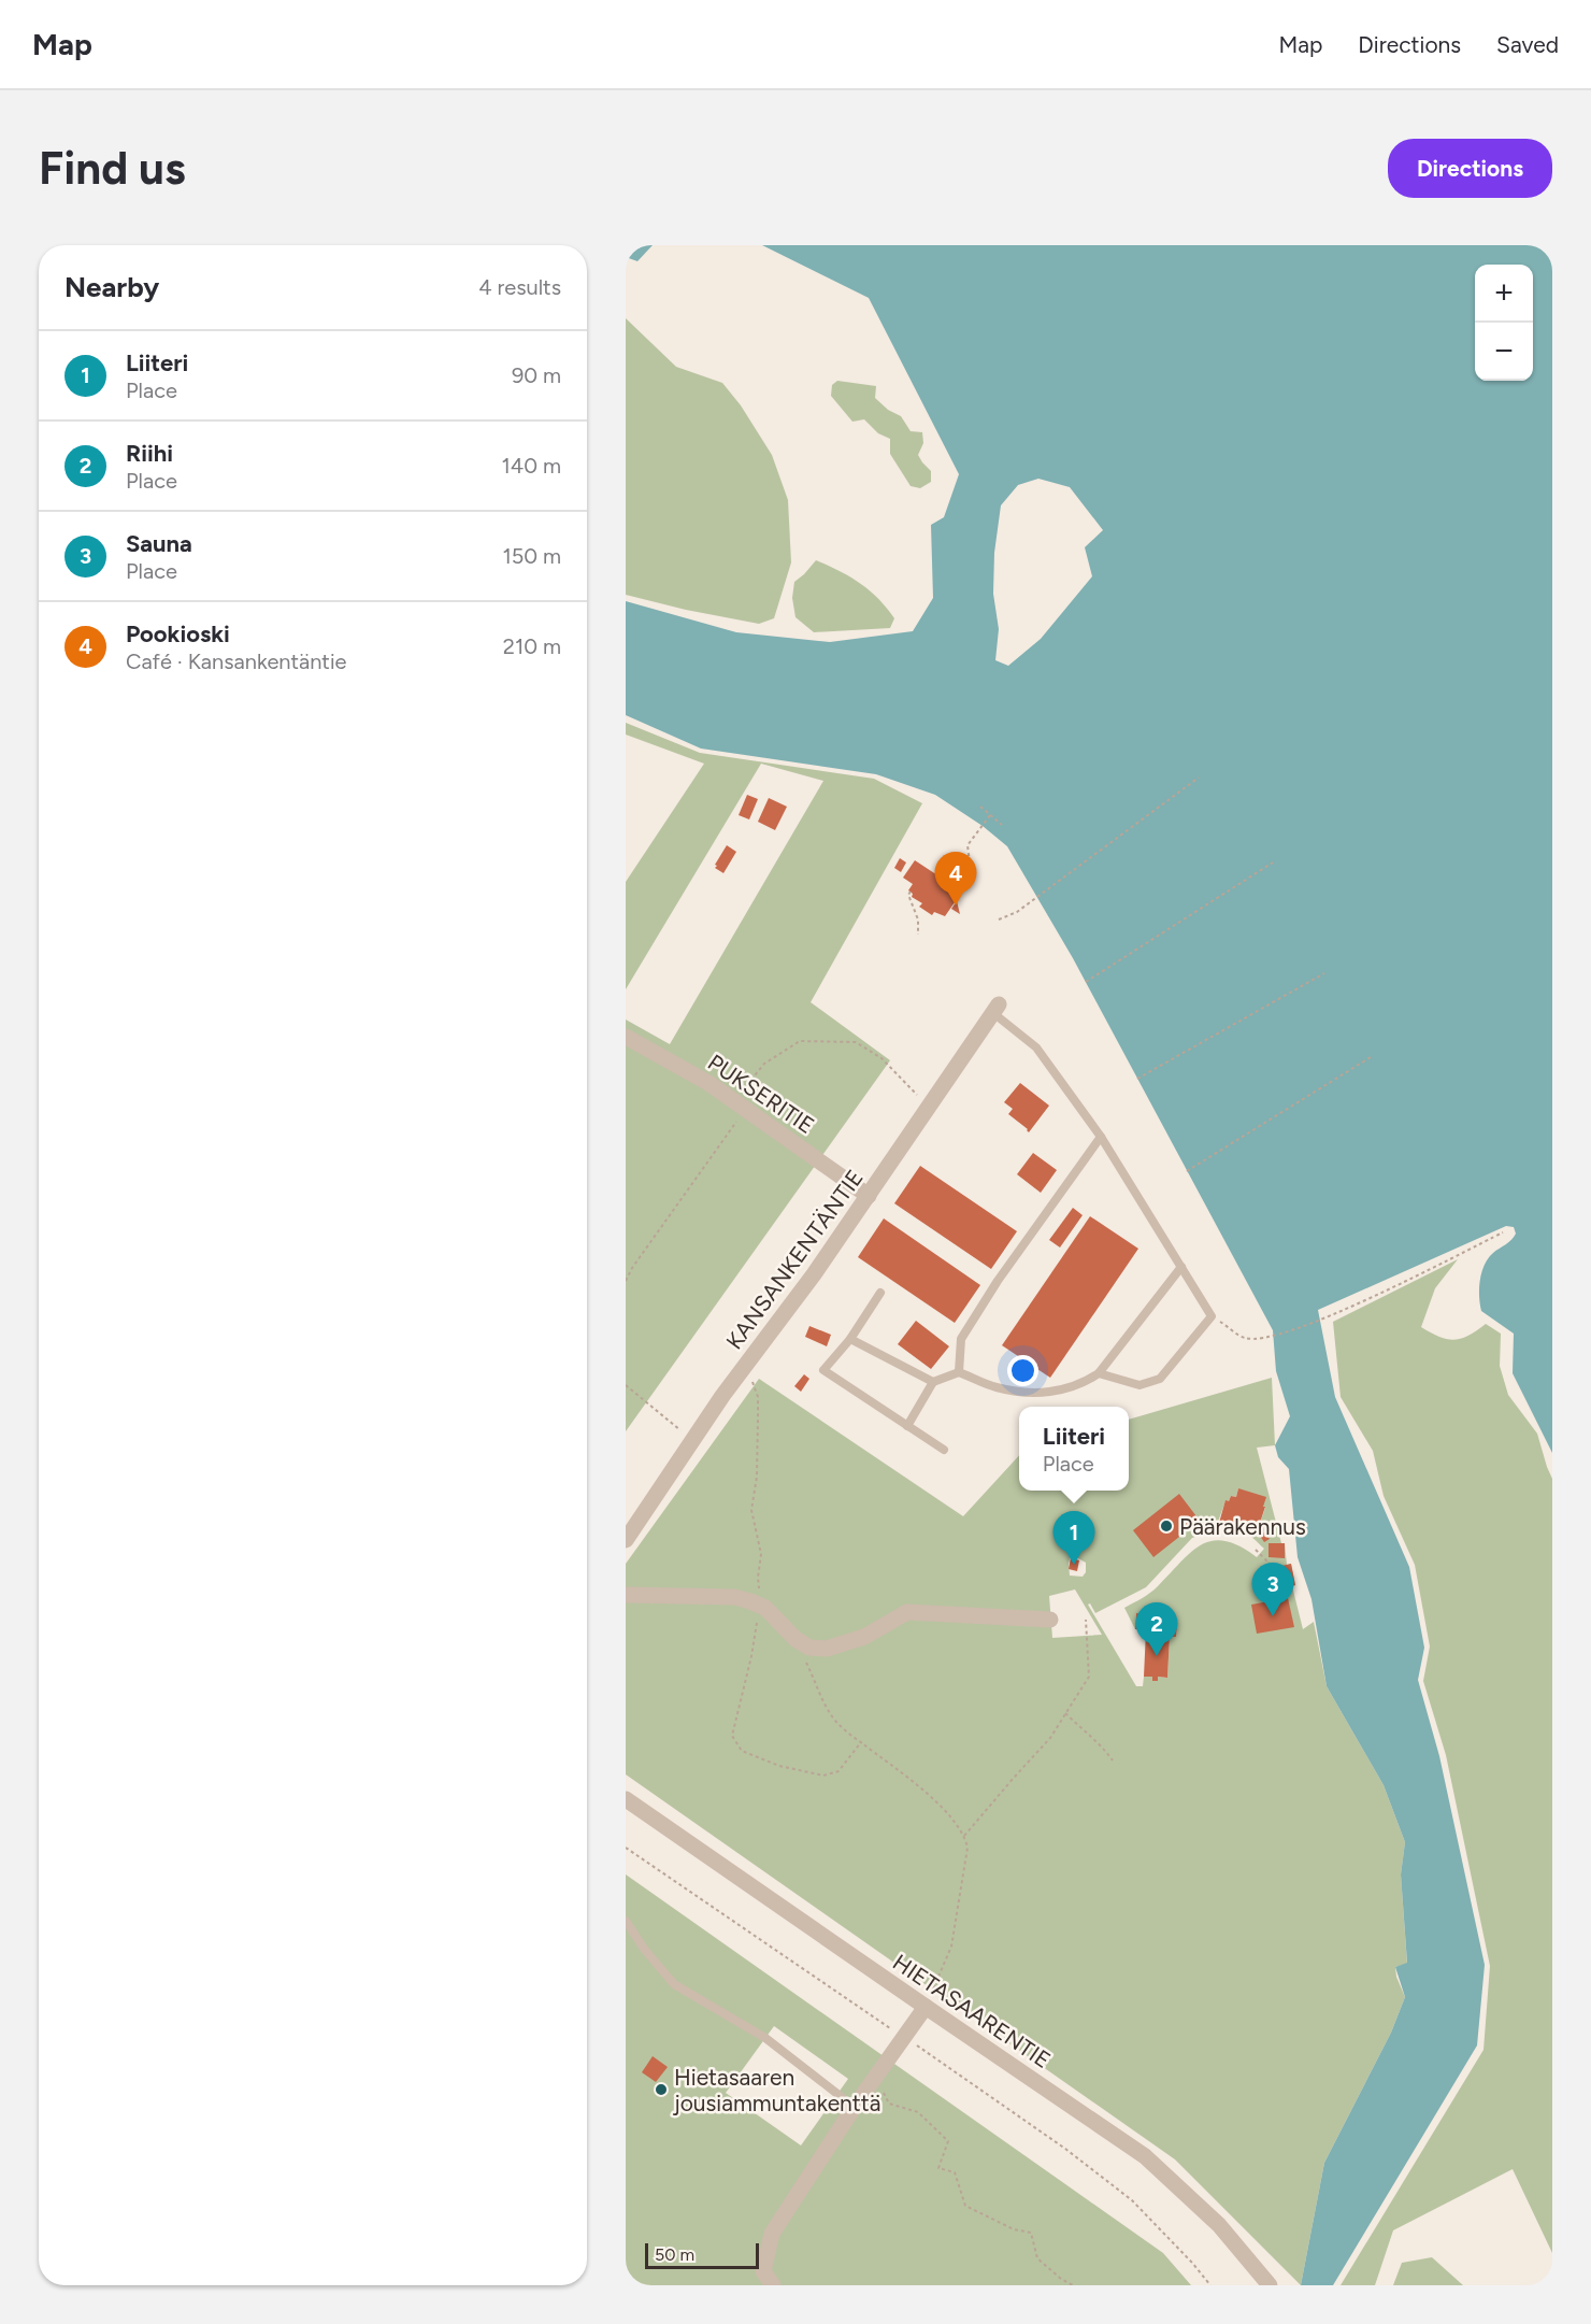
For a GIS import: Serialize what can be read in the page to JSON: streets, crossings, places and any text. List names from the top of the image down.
{
  "streets": {
    "street": ["PUKSERITIE", "KANSANKENTÄNTIE", "HIETASAARENTIE"]
  },
  "crossings": [
    ["PUKSERITIE", "KANSANKENTÄNTIE"]
  ],
  "places": ["Päärakennus", "Hietasaaren jousiammuntakenttä"],
  "scale_bar": "50 m",
  "page": {
    "header": "Map",
    "nav": ["Map", "Directions", "Saved"],
    "buttons": "Directions",
    "title": "Find us",
    "heading": ["Nearby", "4 results"],
    "map_buttons": ["+", "−"],
    "list": [
      {
        "mark": "1",
        "name": "Liiteri",
        "note": "Place",
        "value": "90 m"
      },
      {
        "mark": "2",
        "name": "Riihi",
        "note": "Place",
        "value": "140 m"
      },
      {
        "mark": "3",
        "name": "Sauna",
        "note": "Place",
        "value": "150 m"
      },
      {
        "mark": "4",
        "name": "Pookioski",
        "note": "Café · Kansankentäntie",
        "value": "210 m"
      }
    ],
    "pins": [
      "4",
      "1",
      "3",
      "2"
    ],
    "popup": ["Liiteri", "Place"],
    "scale": "50 m"
  }
}
